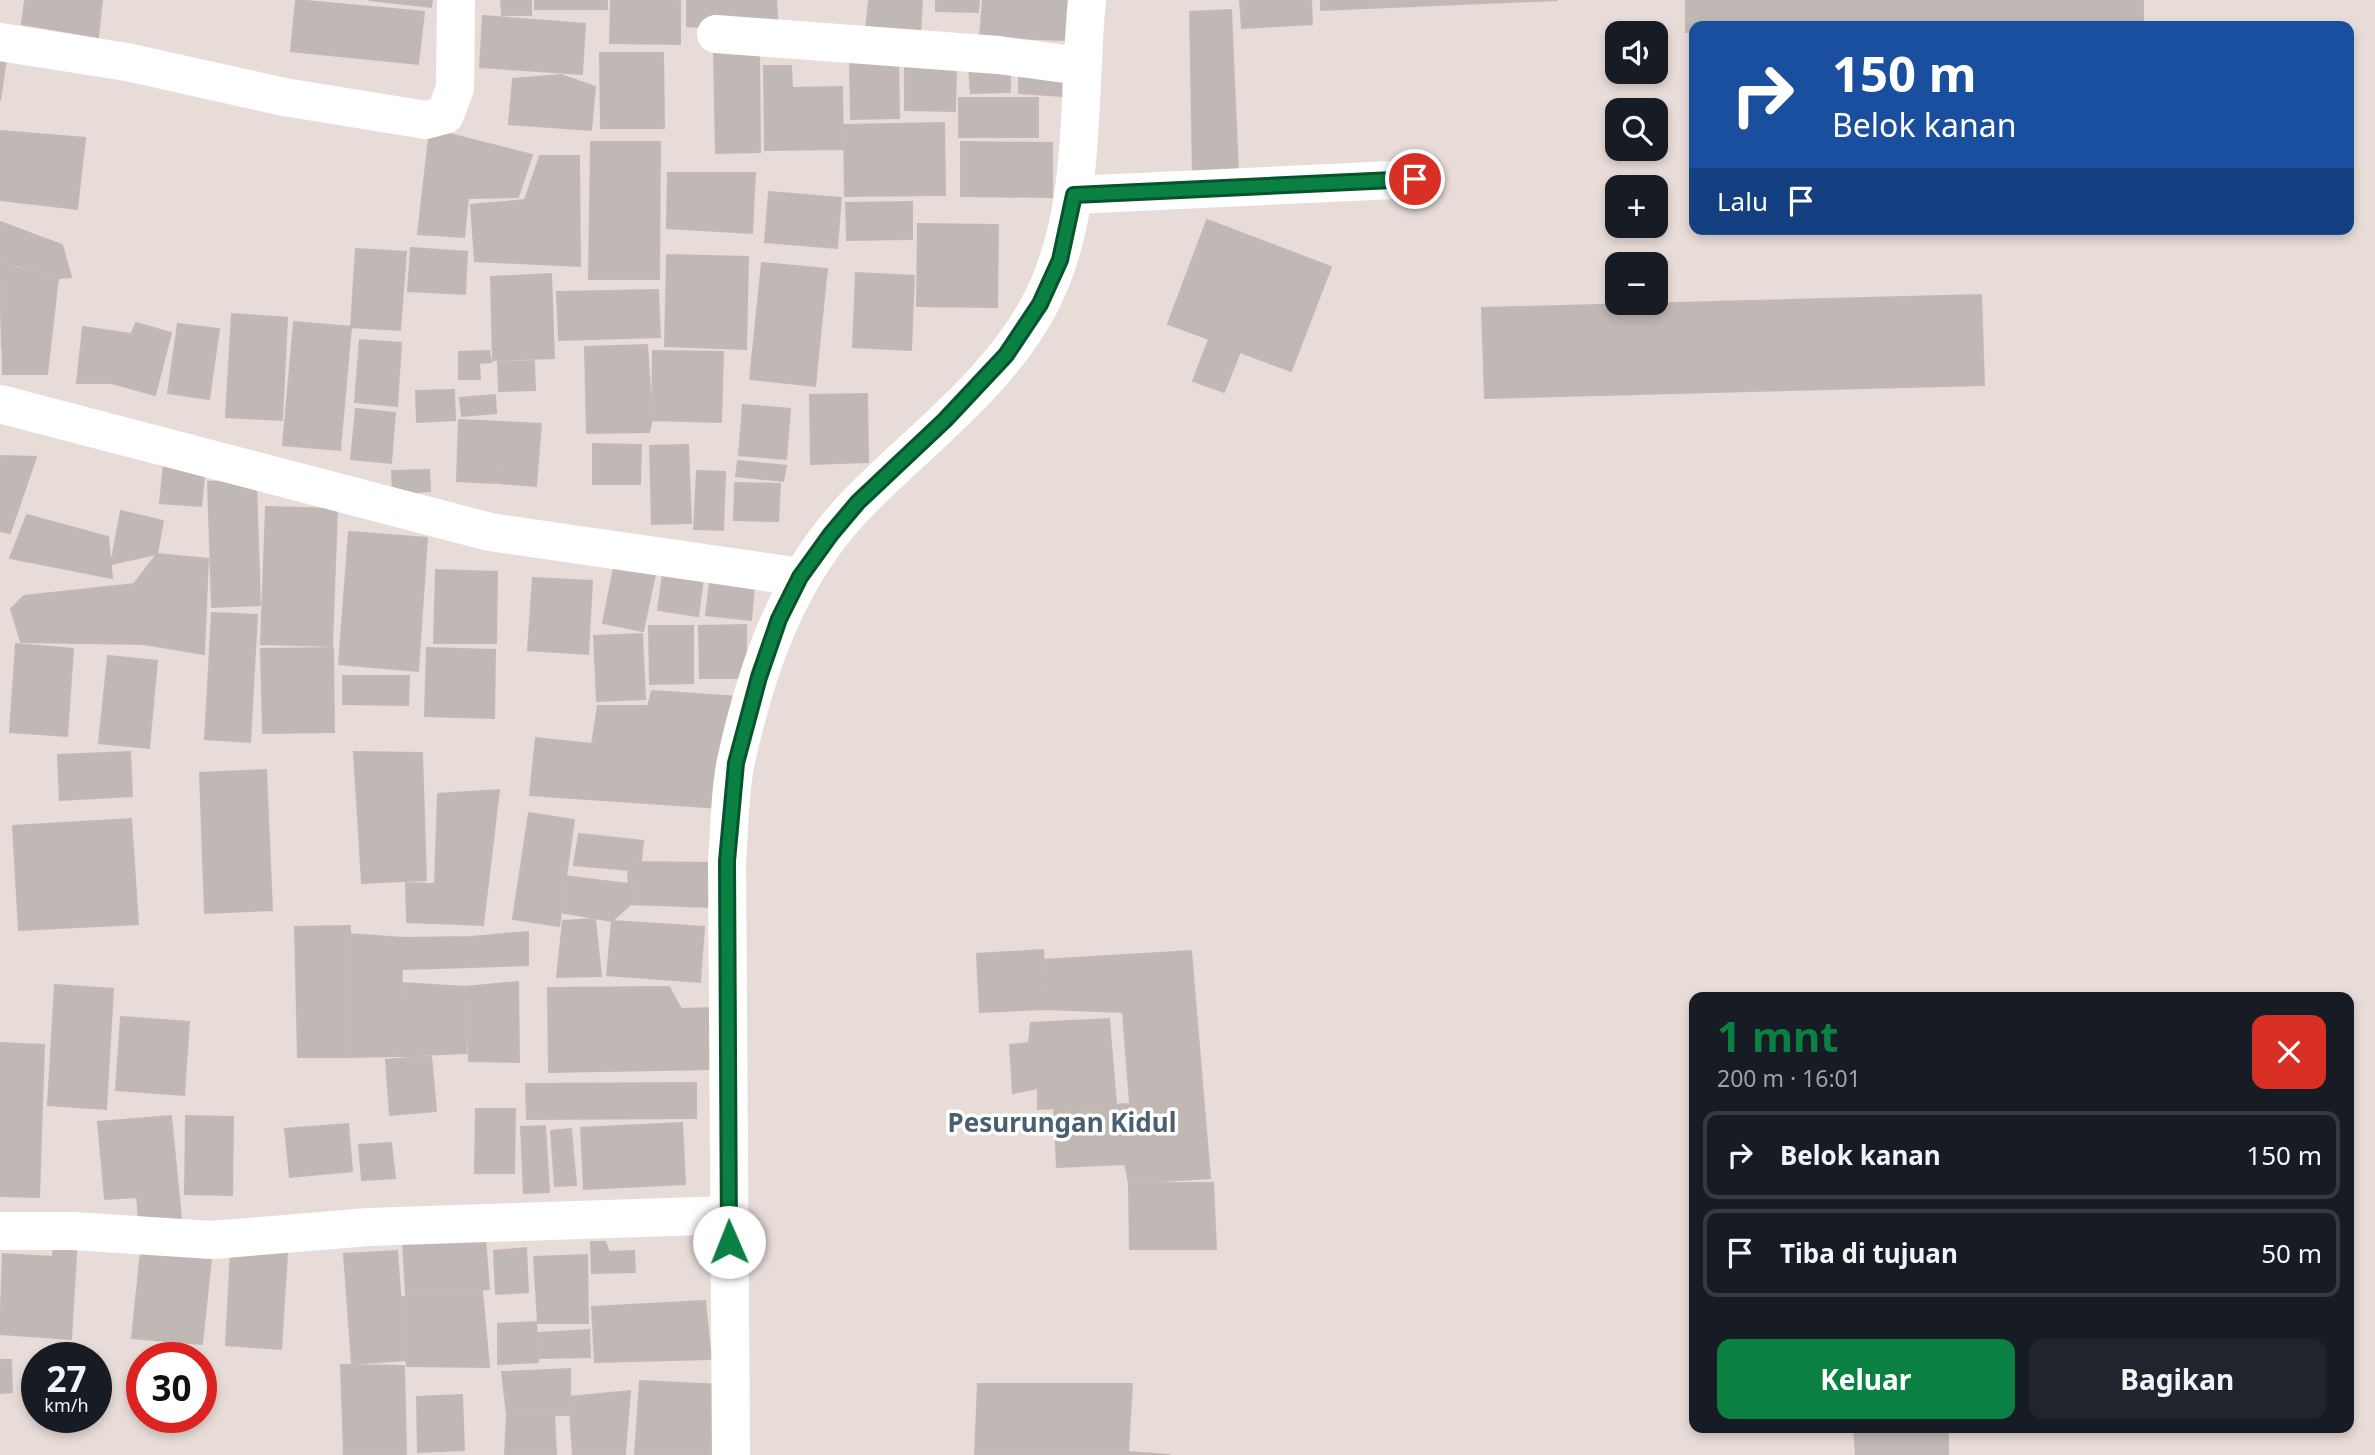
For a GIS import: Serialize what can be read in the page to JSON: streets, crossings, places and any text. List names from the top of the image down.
{
  "districts": ["Pesurungan Kidul"],
  "page": {
    "map_buttons": ["+", "−"],
    "turn": ["150 m", "Belok kanan"],
    "then": "Lalu",
    "heading": ["1 mnt", "200 m · 16:01"],
    "list": [
      {
        "name": "Belok kanan",
        "value": "150 m"
      },
      {
        "name": "Tiba di tujuan",
        "value": "50 m"
      }
    ],
    "buttons": ["Keluar", "Bagikan"],
    "speed": "27 km/h",
    "limit": "30"
  }
}
